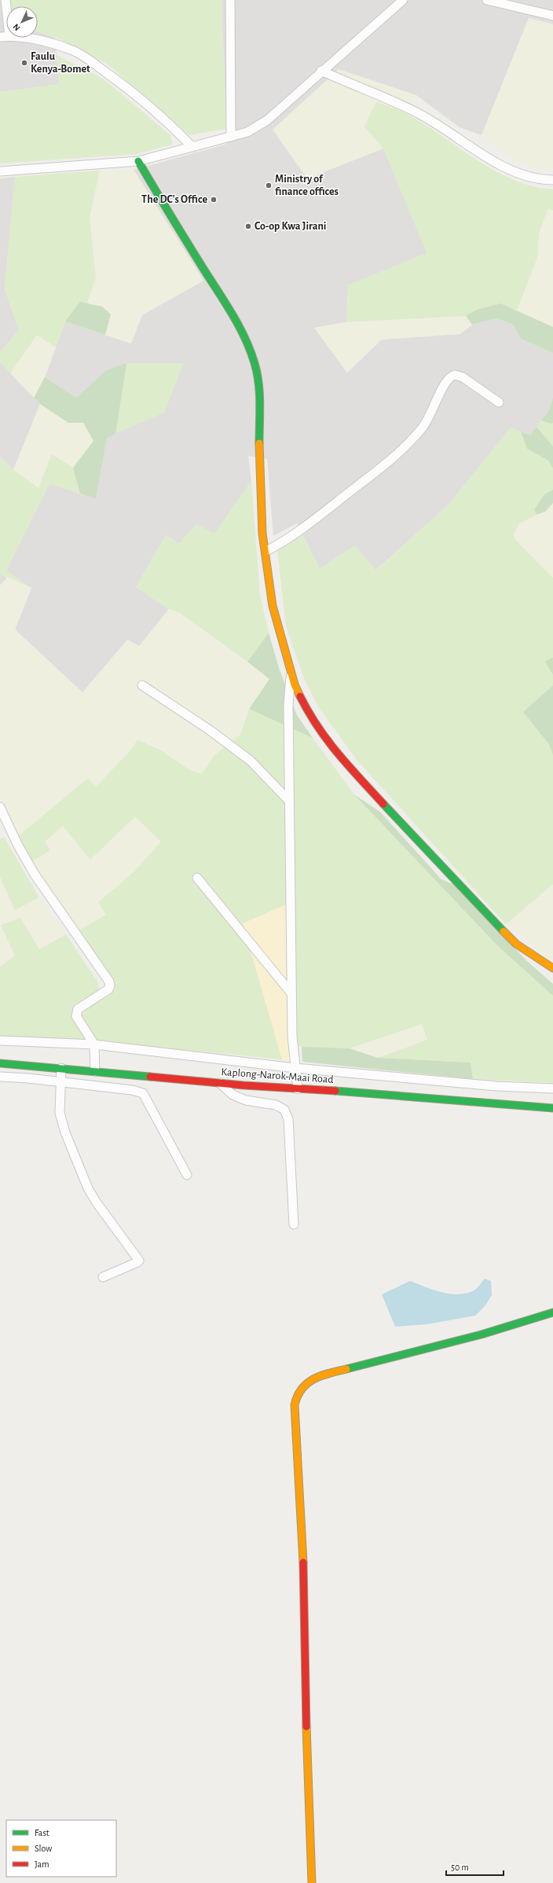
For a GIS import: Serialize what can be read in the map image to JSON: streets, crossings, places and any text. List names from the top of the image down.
{
  "streets": {
    "main road": ["Kaplong-Narok-Maai Road"]
  },
  "places": [
    "Faulu Kenya-Bomet",
    "Ministry of finance offices",
    "The DC's Office",
    "Co-op Kwa Jirani"
  ],
  "legend": ["Fast", "Slow", "Jam"],
  "scale_bar": "50 m",
  "north": "bottom left"
}
